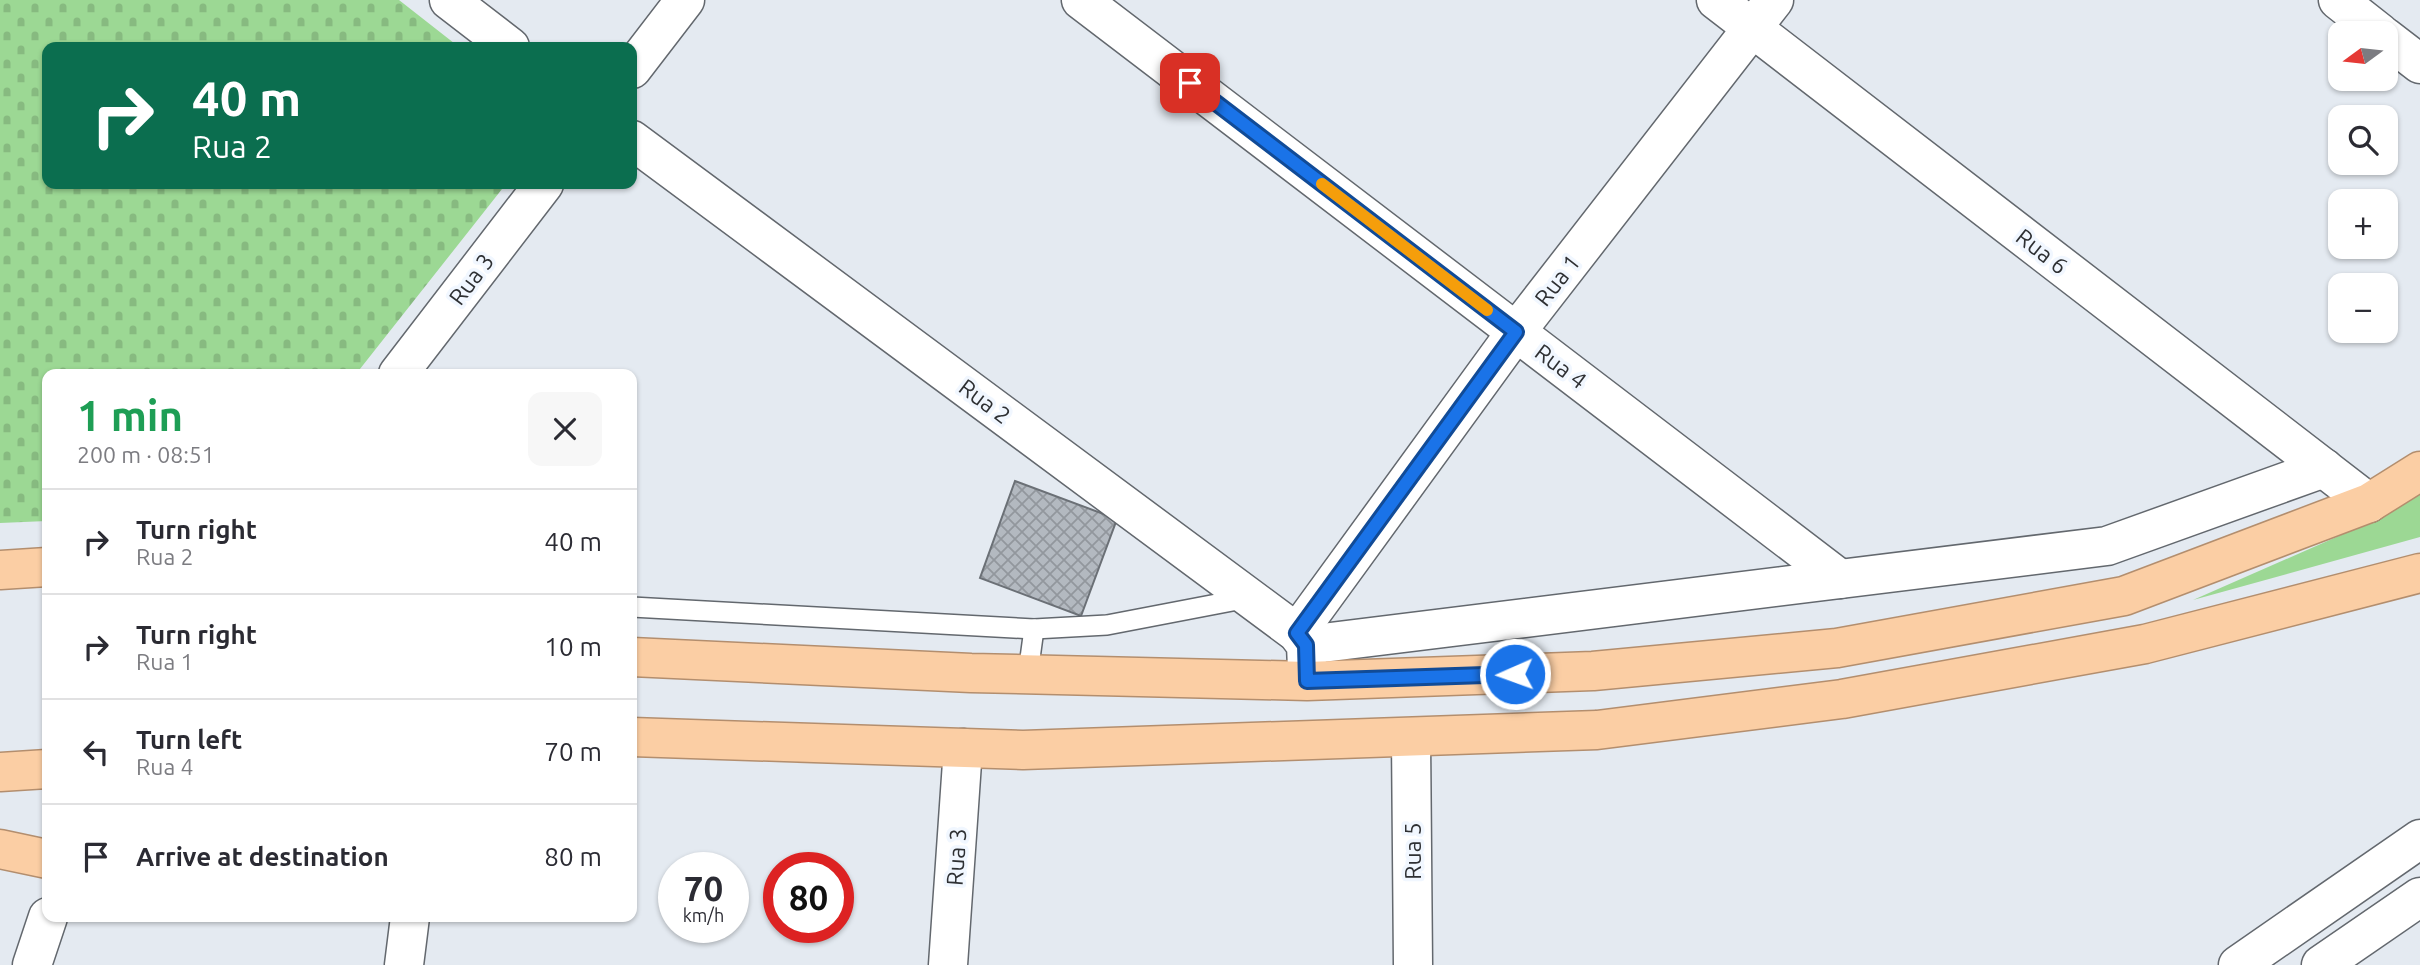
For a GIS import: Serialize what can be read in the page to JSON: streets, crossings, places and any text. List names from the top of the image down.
{
  "streets": {
    "street": [
      "Rua 6",
      "Rua 3",
      "Rua 1",
      "Rua 4",
      "Rua 2",
      "Rua 5"
    ]
  },
  "crossings": [
    ["Rua 6", "Rua 1"],
    ["Rua 1", "Rua 4"],
    ["Rua 1", "Rua 2"]
  ],
  "north": "left",
  "page": {
    "map_buttons": ["+", "−"],
    "turn": ["40 m", "Rua 2"],
    "heading": ["1 min", "200 m · 08:51"],
    "list": [
      {
        "name": "Turn right",
        "note": "Rua 2",
        "value": "40 m"
      },
      {
        "name": "Turn right",
        "note": "Rua 1",
        "value": "10 m"
      },
      {
        "name": "Turn left",
        "note": "Rua 4",
        "value": "70 m"
      },
      {
        "name": "Arrive at destination",
        "value": "80 m"
      }
    ],
    "speed": "70 km/h",
    "limit": "80"
  }
}
